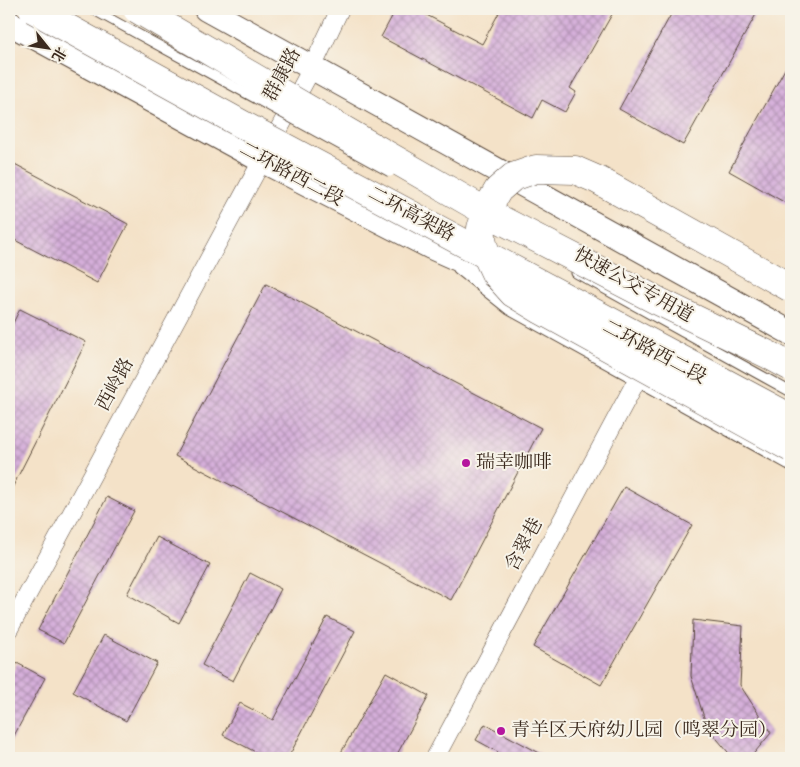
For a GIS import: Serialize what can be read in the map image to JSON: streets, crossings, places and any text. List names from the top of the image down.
{
  "streets": {
    "highway": ["二环高架路"],
    "main road": ["二环路西二段"],
    "street": ["群康路", "西岭路", "含翠巷"],
    "lane": ["快速公交专用道"]
  },
  "crossings": [
    ["群康路", "二环路西二段"],
    ["群康路", "西岭路"],
    ["二环路西二段", "西岭路"],
    ["二环路西二段", "含翠巷"]
  ],
  "places": ["瑞幸咖啡", "青羊区天府幼儿园（鸣翠分园）"],
  "north": "bottom right"
}
